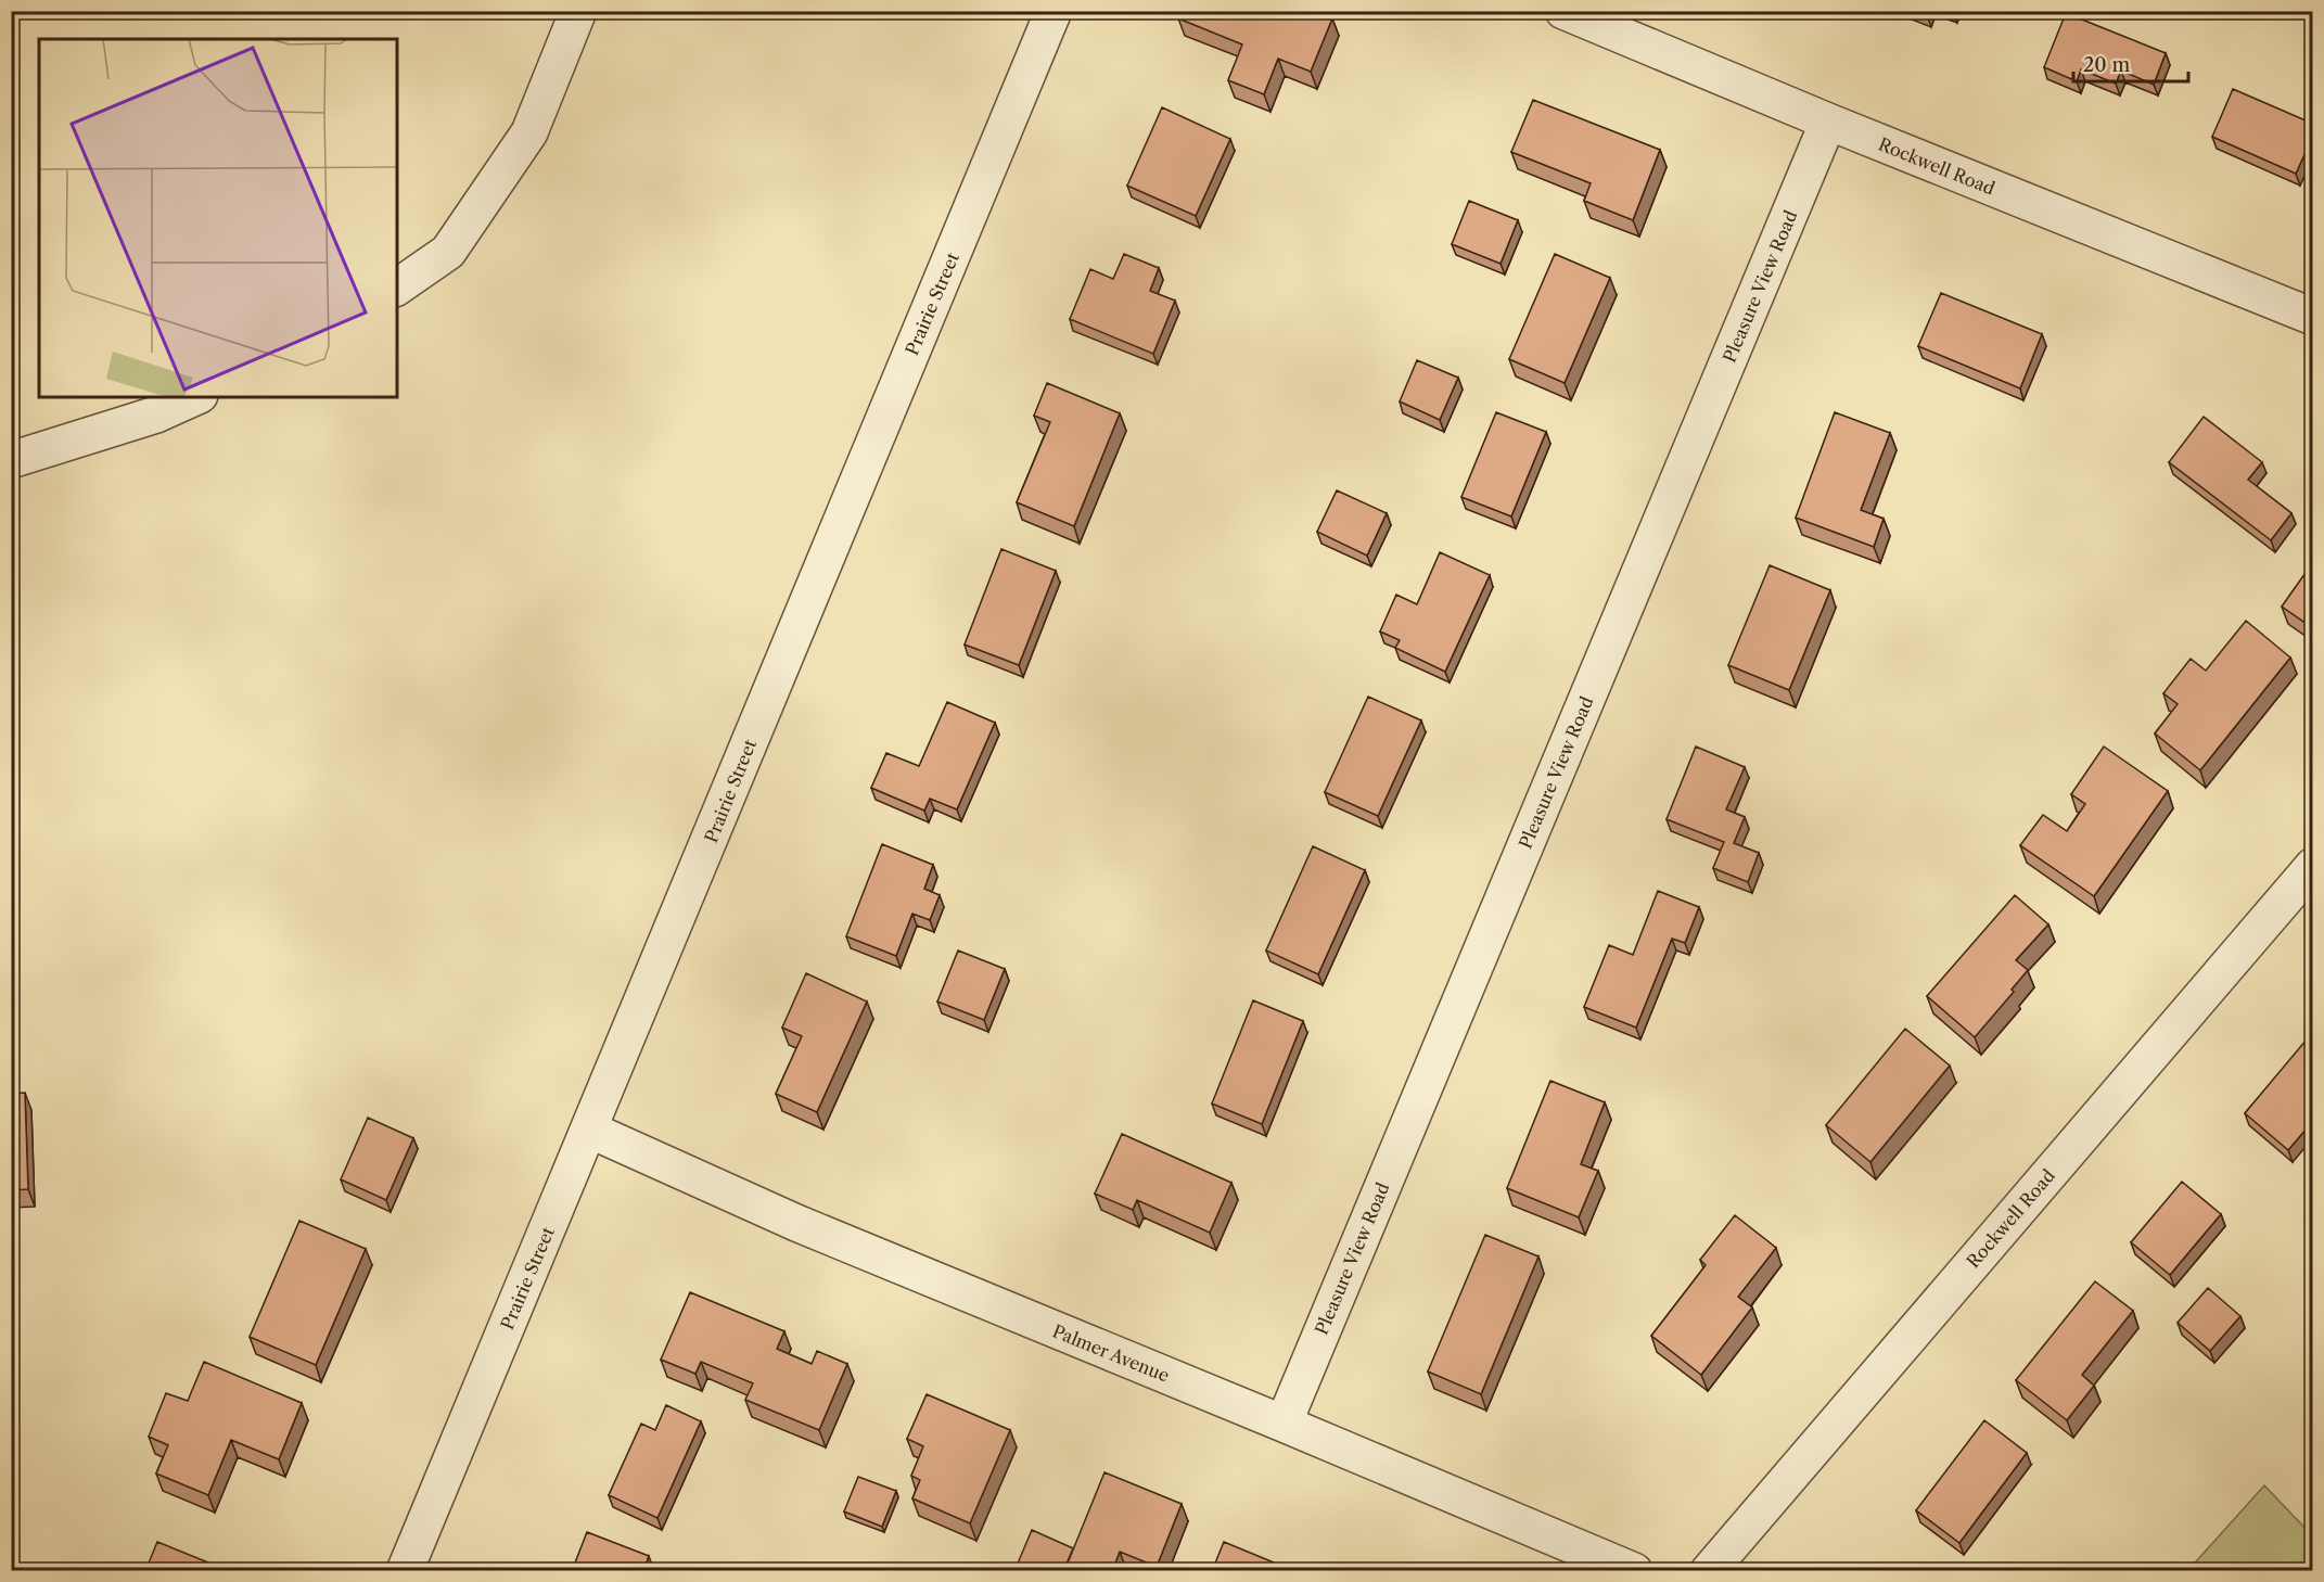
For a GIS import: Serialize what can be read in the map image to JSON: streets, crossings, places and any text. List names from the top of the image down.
{
  "streets": {
    "street": [
      "Rockwell Road",
      "Pleasure View Road",
      "Prairie Street",
      "Palmer Avenue"
    ]
  },
  "crossings": [
    ["Rockwell Road", "Pleasure View Road"],
    ["Pleasure View Road", "Palmer Avenue"],
    ["Prairie Street", "Palmer Avenue"]
  ],
  "scale_bar": "20 m"
}
